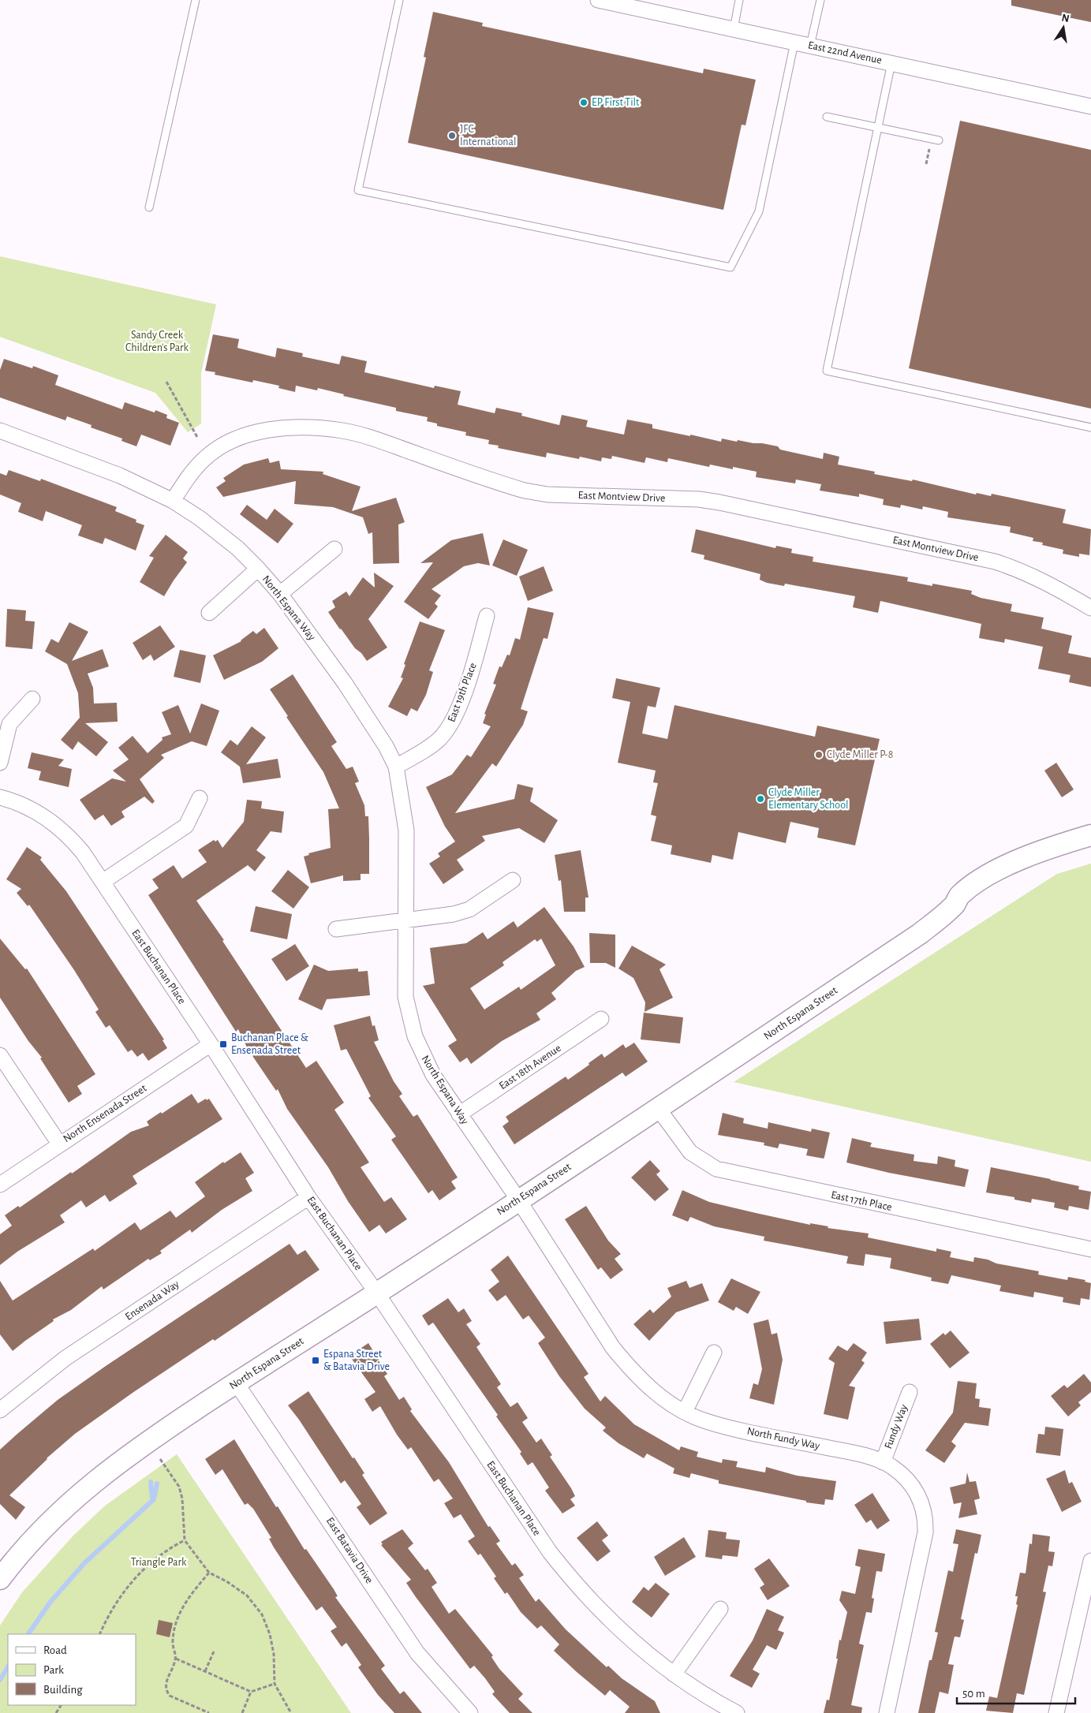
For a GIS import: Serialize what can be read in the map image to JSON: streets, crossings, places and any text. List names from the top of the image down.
{
  "streets": {
    "street": [
      "East 22nd Avenue",
      "East Montview Drive",
      "North Espana Way",
      "East 19th Place",
      "East Buchanan Place",
      "North Espana Street",
      "East 18th Avenue",
      "North Ensenada Street",
      "East 17th Place",
      "Ensenada Way",
      "Fundy Way",
      "North Fundy Way",
      "East Batavia Drive"
    ]
  },
  "crossings": [
    ["East Montview Drive", "North Espana Way"],
    ["North Espana Way", "East 19th Place"],
    ["North Espana Way", "North Espana Street"],
    ["North Espana Way", "East 18th Avenue"],
    ["North Espana Way", "North Fundy Way"],
    ["East Buchanan Place", "North Espana Street"],
    ["East Buchanan Place", "North Ensenada Street"],
    ["East Buchanan Place", "Ensenada Way"],
    ["North Espana Street", "East 17th Place"],
    ["North Espana Street", "North Fundy Way"],
    ["North Espana Street", "East Batavia Drive"],
    ["Fundy Way", "North Fundy Way"]
  ],
  "parks": ["Sandy Creek Children's Park", "Triangle Park"],
  "places": {
    "other": [
      "EP First Tilt",
      "JFC International",
      "Clyde Miller P-8",
      "Clyde Miller Elementary School"
    ],
    "transit": ["Buchanan Place & Ensenada Street", "Espana Street & Batavia Drive"]
  },
  "legend": ["Road", "Park", "Building"],
  "scale_bar": "50 m",
  "north": "top"
}
